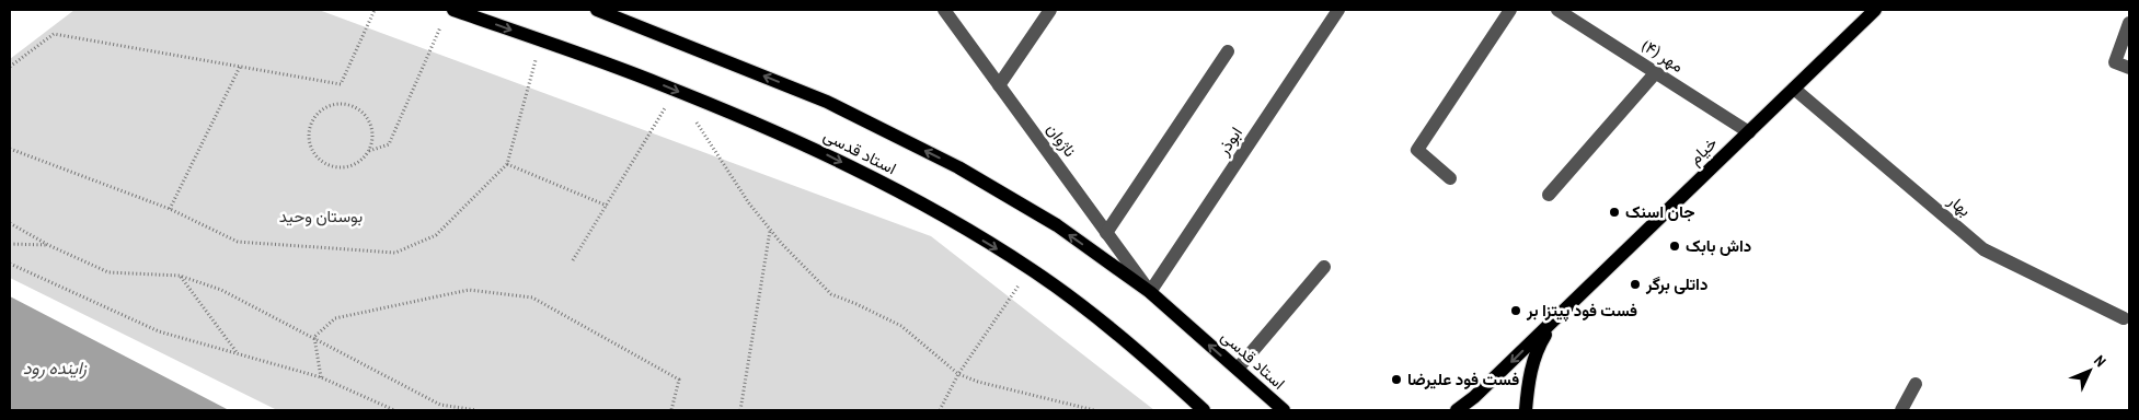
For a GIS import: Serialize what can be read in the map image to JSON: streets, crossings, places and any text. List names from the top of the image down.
{
  "streets": {
    "main road": ["خیام", "استاد قدسی"],
    "street": [
      "مهر (۴)",
      "ناژوان",
      "ابوذر",
      "بهار"
    ]
  },
  "crossings": [
    ["مهر (۴)", "خیام"],
    ["ناژوان", "ابوذر"],
    ["ناژوان", "استاد قدسی"],
    ["ابوذر", "استاد قدسی"],
    ["خیام", "بهار"]
  ],
  "water": ["زاینده رود"],
  "parks": ["بوستان وحید"],
  "places": [
    "جان اسنک",
    "داش بابک",
    "داتلی برگر",
    "فست فود پیتزا بر",
    "فست فود علیرضا"
  ],
  "north": "top right"
}
